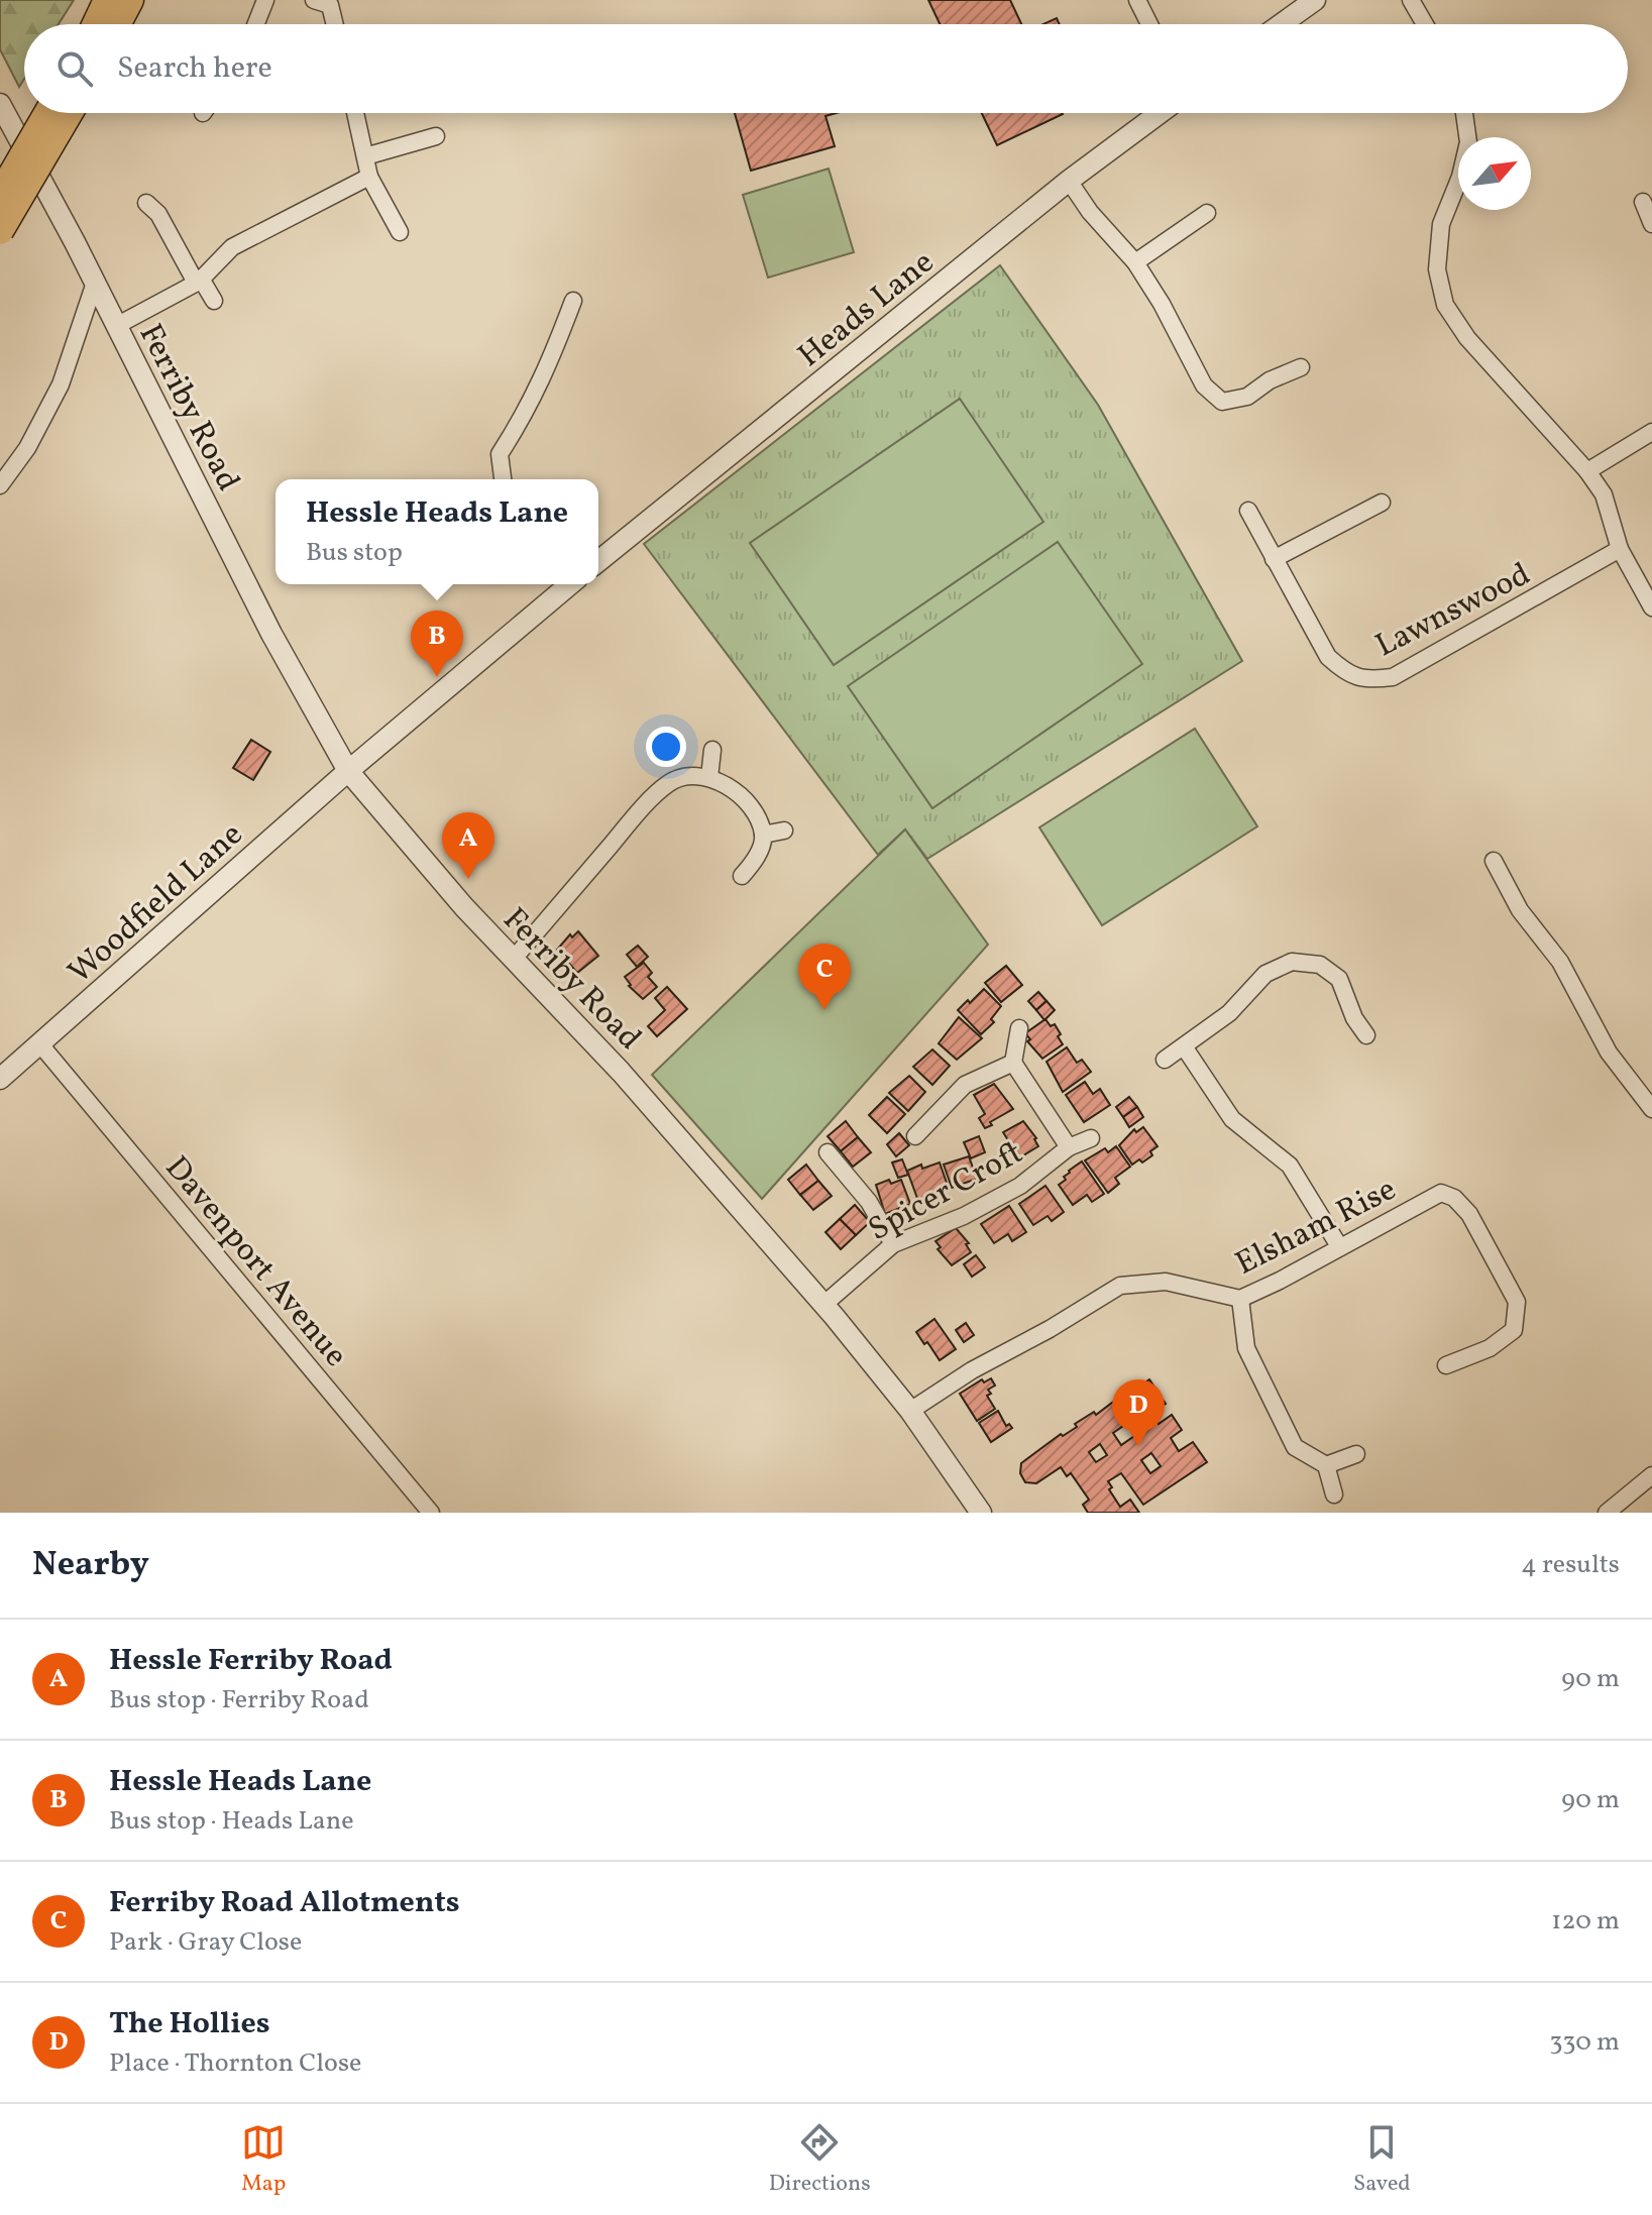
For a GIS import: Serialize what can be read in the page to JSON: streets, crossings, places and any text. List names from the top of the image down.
{
  "streets": {
    "street": [
      "Heads Lane",
      "Ferriby Road",
      "Lawnswood",
      "Woodfield Lane",
      "Spicer Croft",
      "Elsham Rise",
      "Davenport Avenue"
    ]
  },
  "crossings": [
    ["Ferriby Road", "Woodfield Lane"],
    ["Ferriby Road", "Spicer Croft"],
    ["Ferriby Road", "Elsham Rise"],
    ["Woodfield Lane", "Davenport Avenue"]
  ],
  "north": "top right",
  "page": {
    "search": "Search here",
    "popup": ["Hessle Heads Lane", "Bus stop"],
    "pins": [
      "B",
      "A",
      "C",
      "D"
    ],
    "heading": ["Nearby", "4 results"],
    "list": [
      {
        "mark": "A",
        "name": "Hessle Ferriby Road",
        "note": "Bus stop · Ferriby Road",
        "value": "90 m"
      },
      {
        "mark": "B",
        "name": "Hessle Heads Lane",
        "note": "Bus stop · Heads Lane",
        "value": "90 m"
      },
      {
        "mark": "C",
        "name": "Ferriby Road Allotments",
        "note": "Park · Gray Close",
        "value": "120 m"
      },
      {
        "mark": "D",
        "name": "The Hollies",
        "note": "Place · Thornton Close",
        "value": "330 m"
      }
    ],
    "nav": ["Map", "Directions", "Saved"]
  }
}
